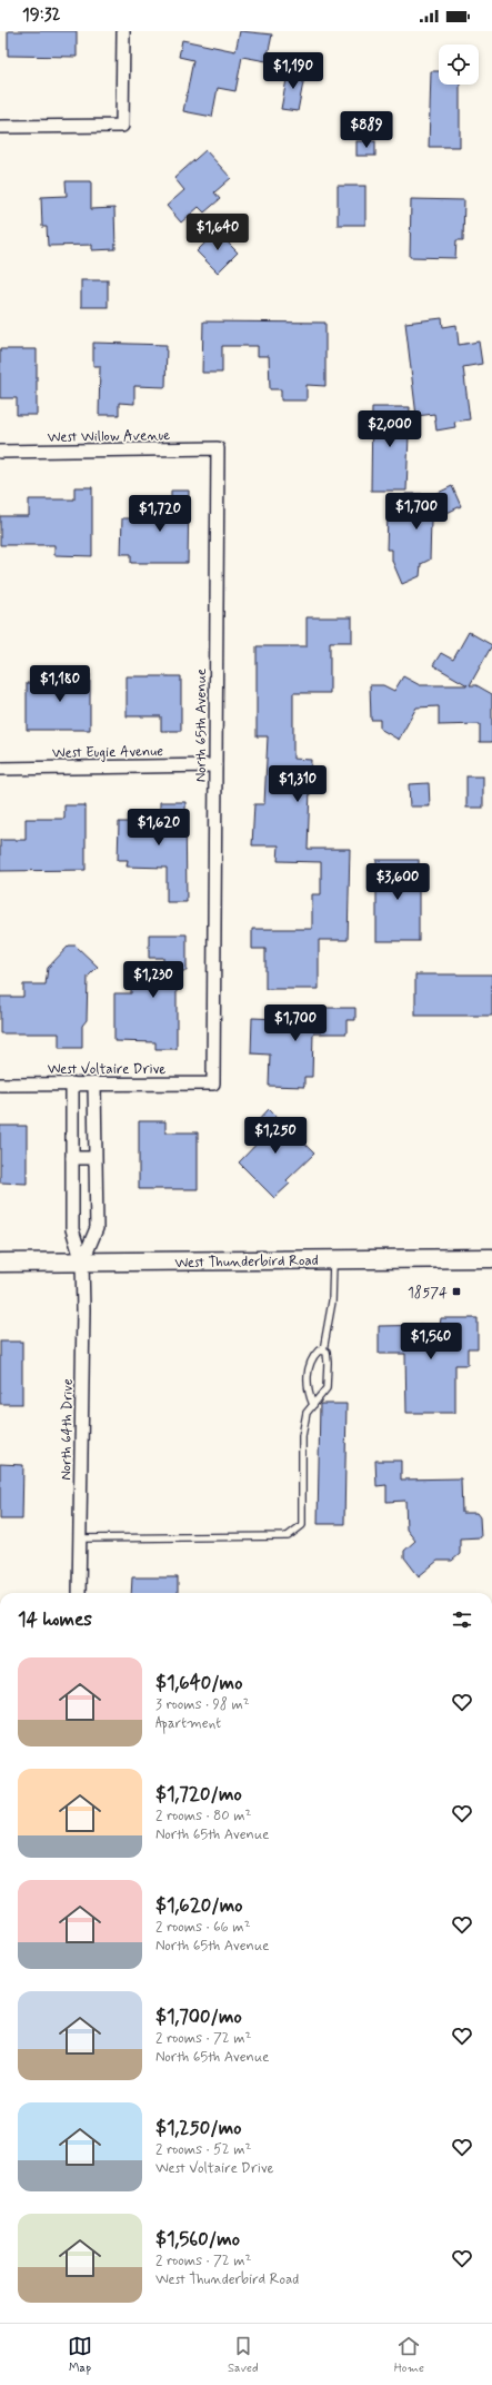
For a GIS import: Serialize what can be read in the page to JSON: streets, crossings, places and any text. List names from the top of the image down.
{
  "streets": {
    "main road": ["West Thunderbird Road"],
    "street": [
      "West Willow Avenue",
      "North 65th Avenue",
      "West Eugie Avenue",
      "West Voltaire Drive",
      "North 64th Drive"
    ]
  },
  "crossings": [
    ["West Willow Avenue", "North 65th Avenue"],
    ["North 65th Avenue", "West Eugie Avenue"],
    ["North 65th Avenue", "West Voltaire Drive"],
    ["West Voltaire Drive", "North 64th Drive"],
    ["West Thunderbird Road", "North 64th Drive"]
  ],
  "places": {
    "transit": ["18574"]
  },
  "page": {
    "status": "19:32",
    "price": [
      "$1,190",
      "$889",
      "$1,640",
      "$2,000",
      "$1,700",
      "$1,720",
      "$1,180",
      "$1,310",
      "$1,620",
      "$3,600",
      "$1,230",
      "$1,700",
      "$1,250",
      "$1,560"
    ],
    "heading": "14 homes",
    "list": [
      {
        "name": "$1,640/mo",
        "note": "3 rooms · 98 m² · Apartment"
      },
      {
        "name": "$1,720/mo",
        "note": "2 rooms · 80 m² · North 65th Avenue"
      },
      {
        "name": "$1,620/mo",
        "note": "2 rooms · 66 m² · North 65th Avenue"
      },
      {
        "name": "$1,700/mo",
        "note": "2 rooms · 72 m² · North 65th Avenue"
      },
      {
        "name": "$1,250/mo",
        "note": "2 rooms · 52 m² · West Voltaire Drive"
      },
      {
        "name": "$1,560/mo",
        "note": "2 rooms · 72 m² · West Thunderbird Road"
      }
    ],
    "tabs": ["Map", "Saved", "Home"]
  }
}
